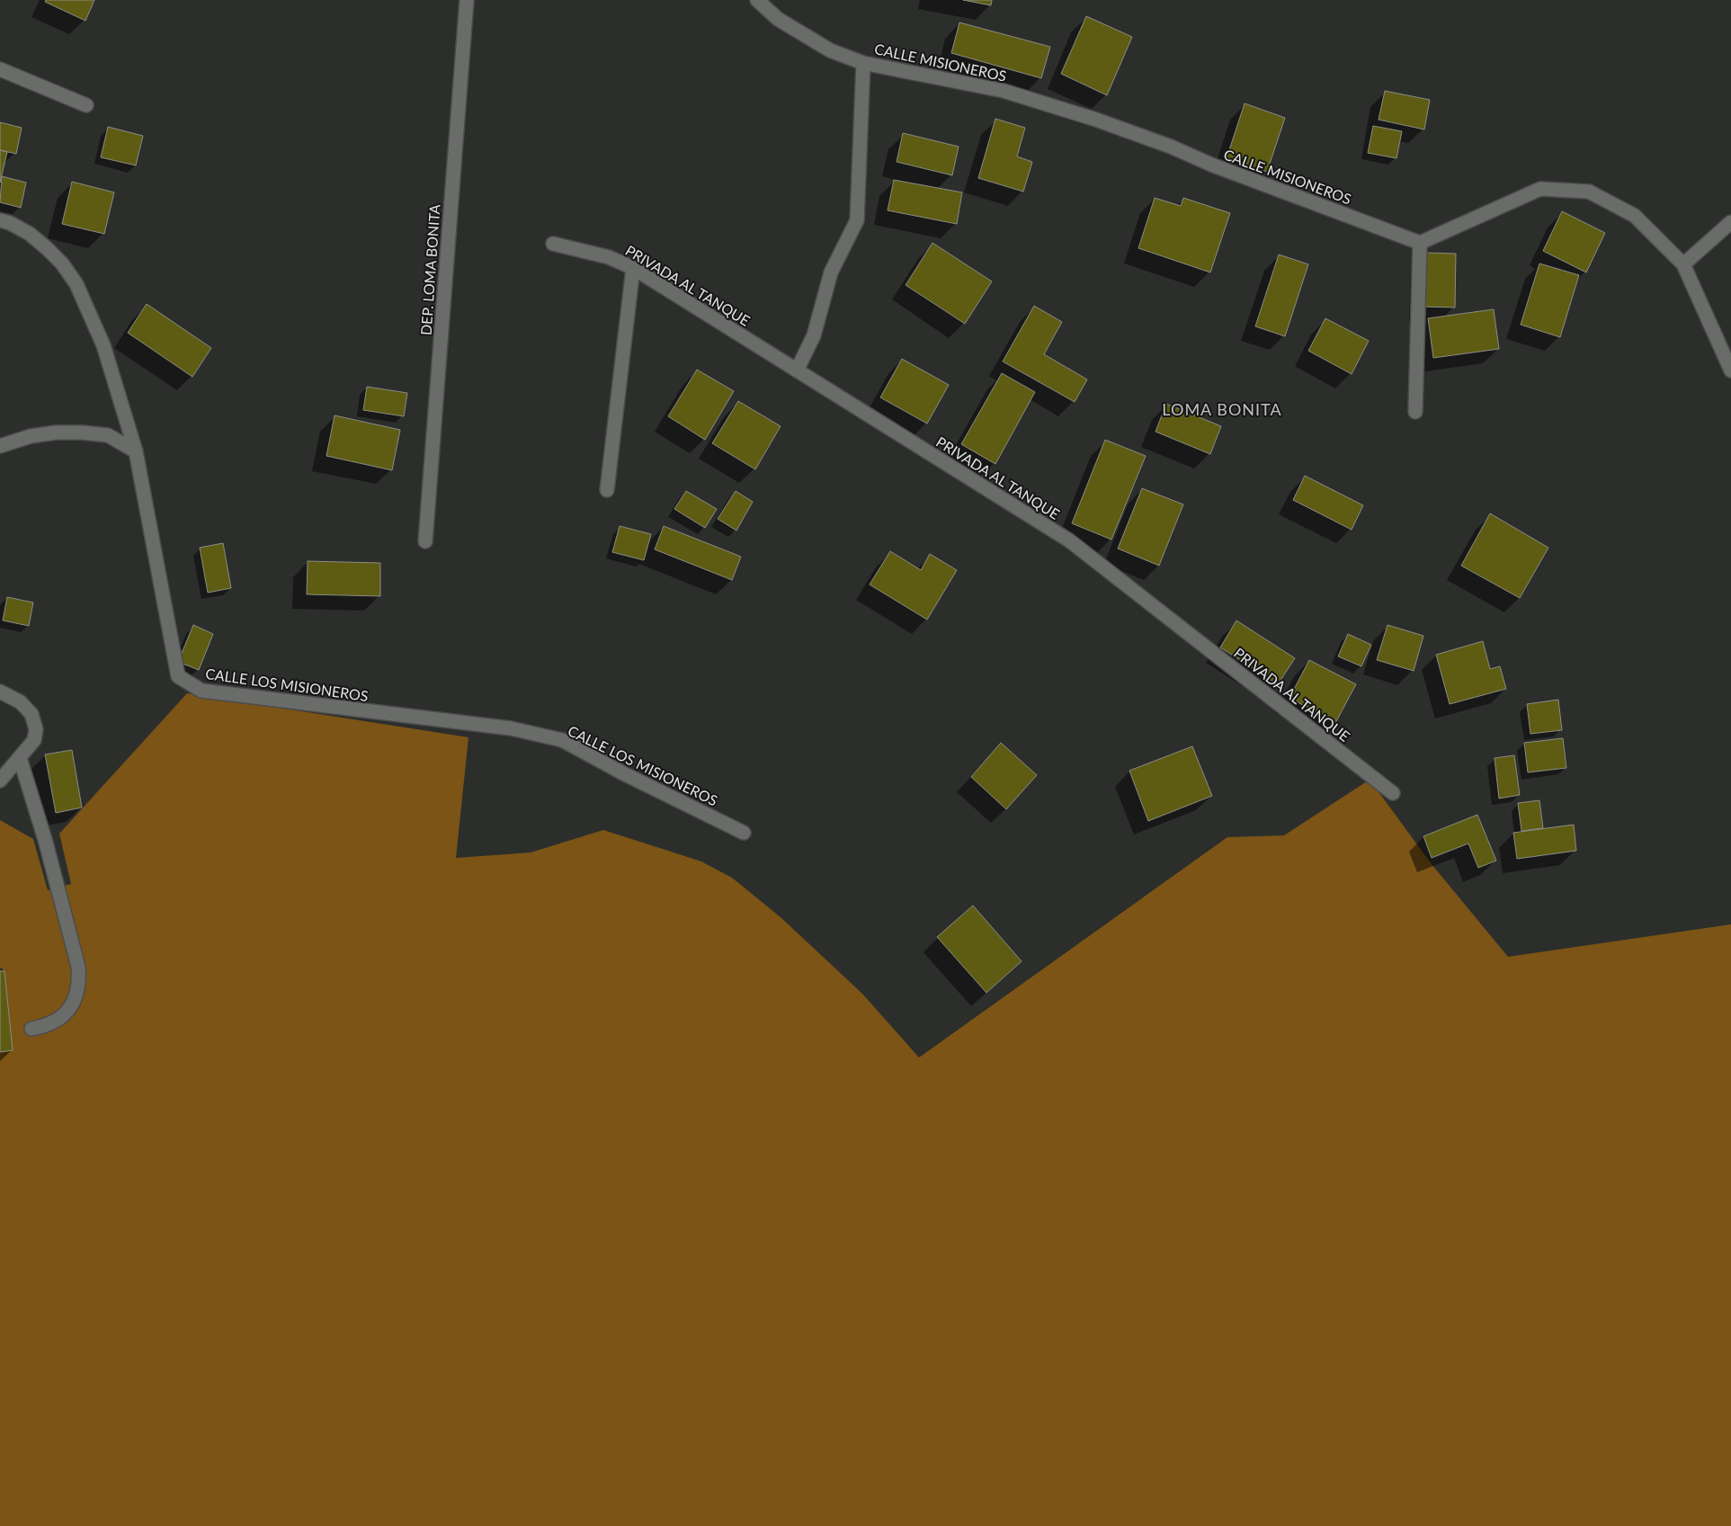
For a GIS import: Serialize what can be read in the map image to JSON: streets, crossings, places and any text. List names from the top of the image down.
{
  "streets": {
    "street": [
      "CALLE MISIONEROS",
      "DEP. LOMA BONITA",
      "PRIVADA AL TANQUE",
      "CALLE LOS MISIONEROS"
    ]
  },
  "districts": ["LOMA BONITA"]
}
